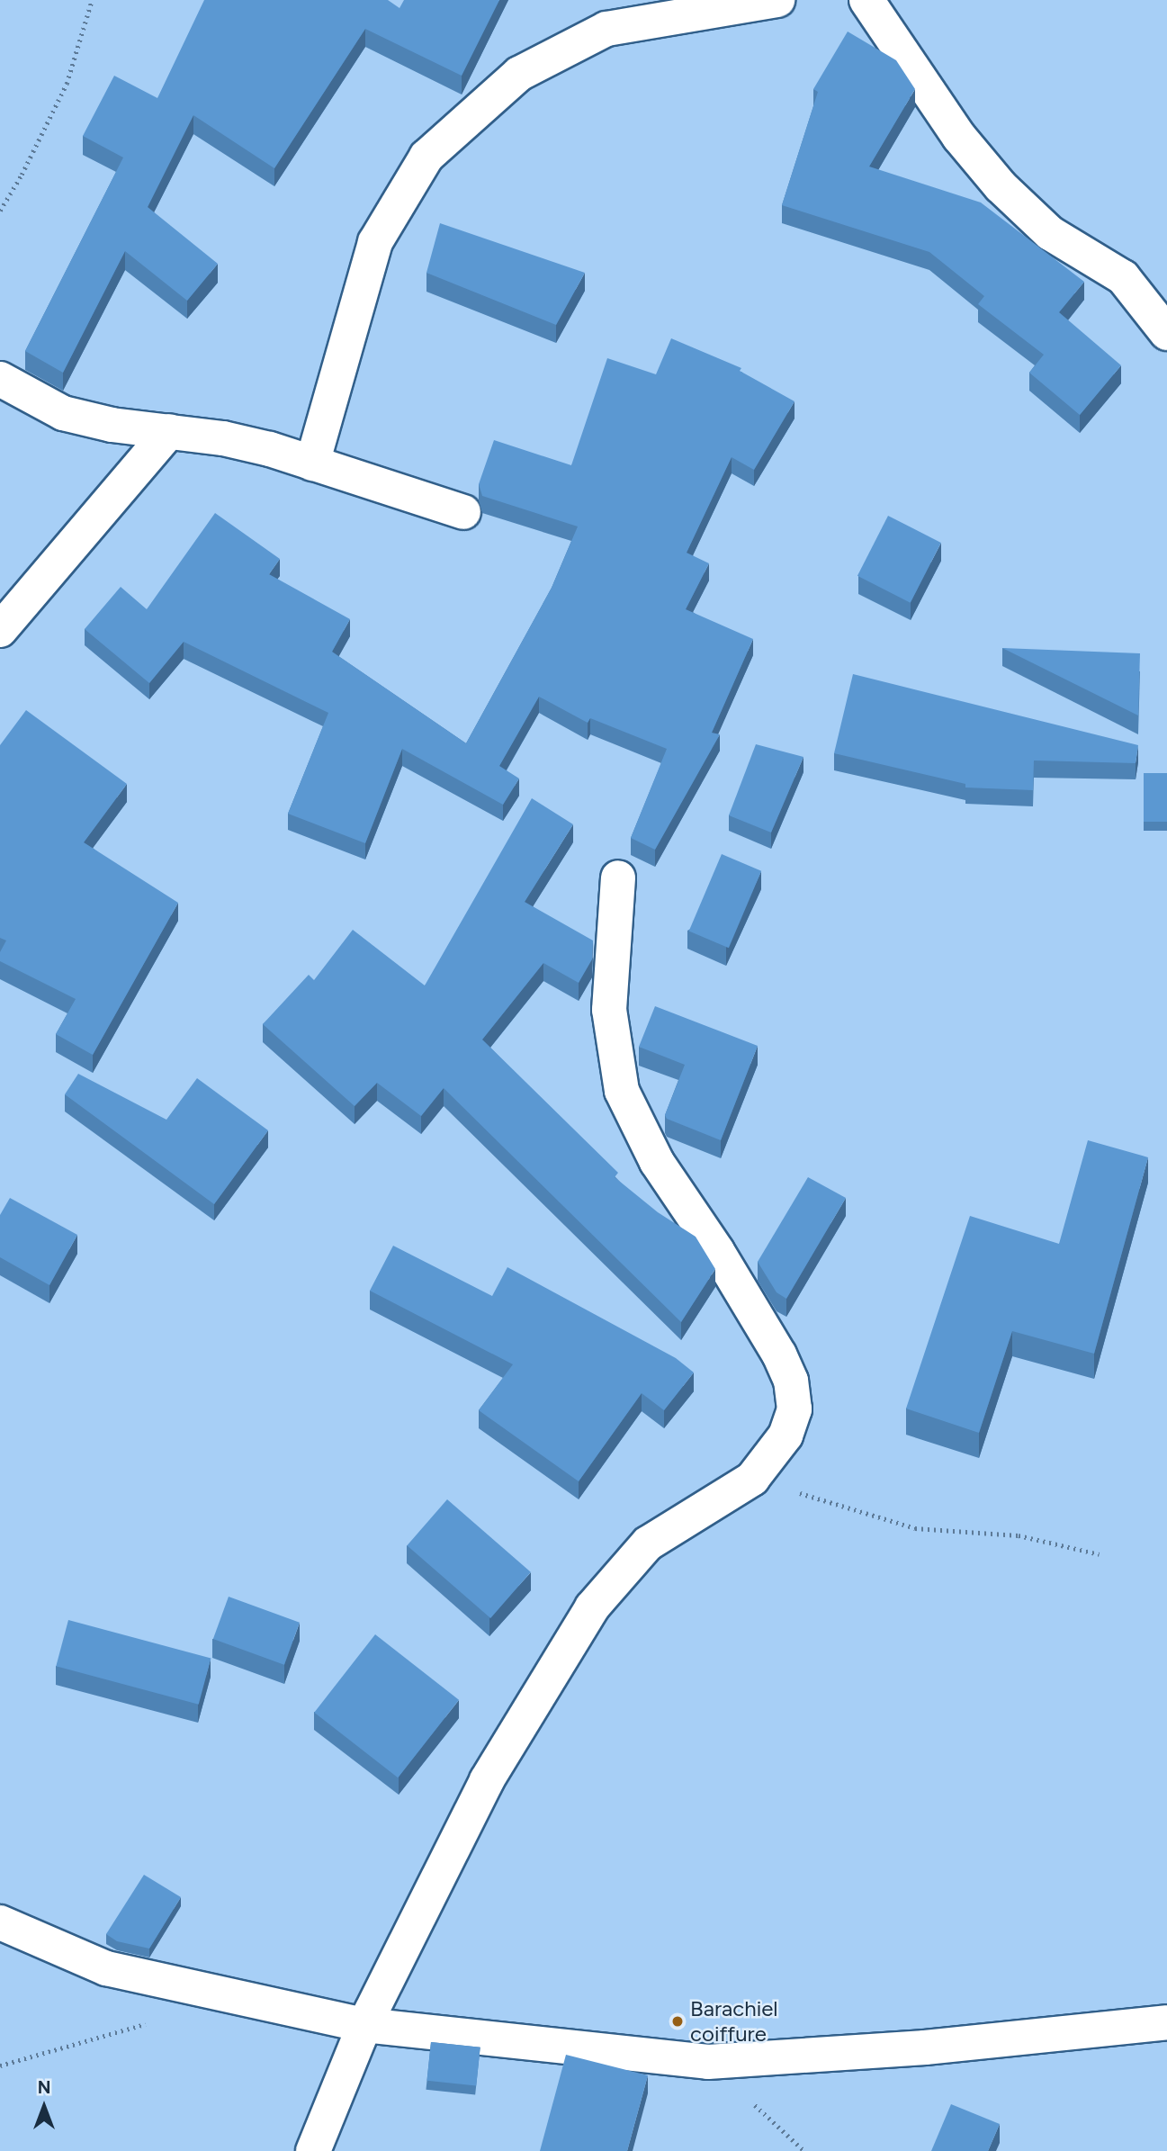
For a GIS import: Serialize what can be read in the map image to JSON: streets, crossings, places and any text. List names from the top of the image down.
{
  "places": ["Barachiel coiffure"],
  "north": "top"
}
